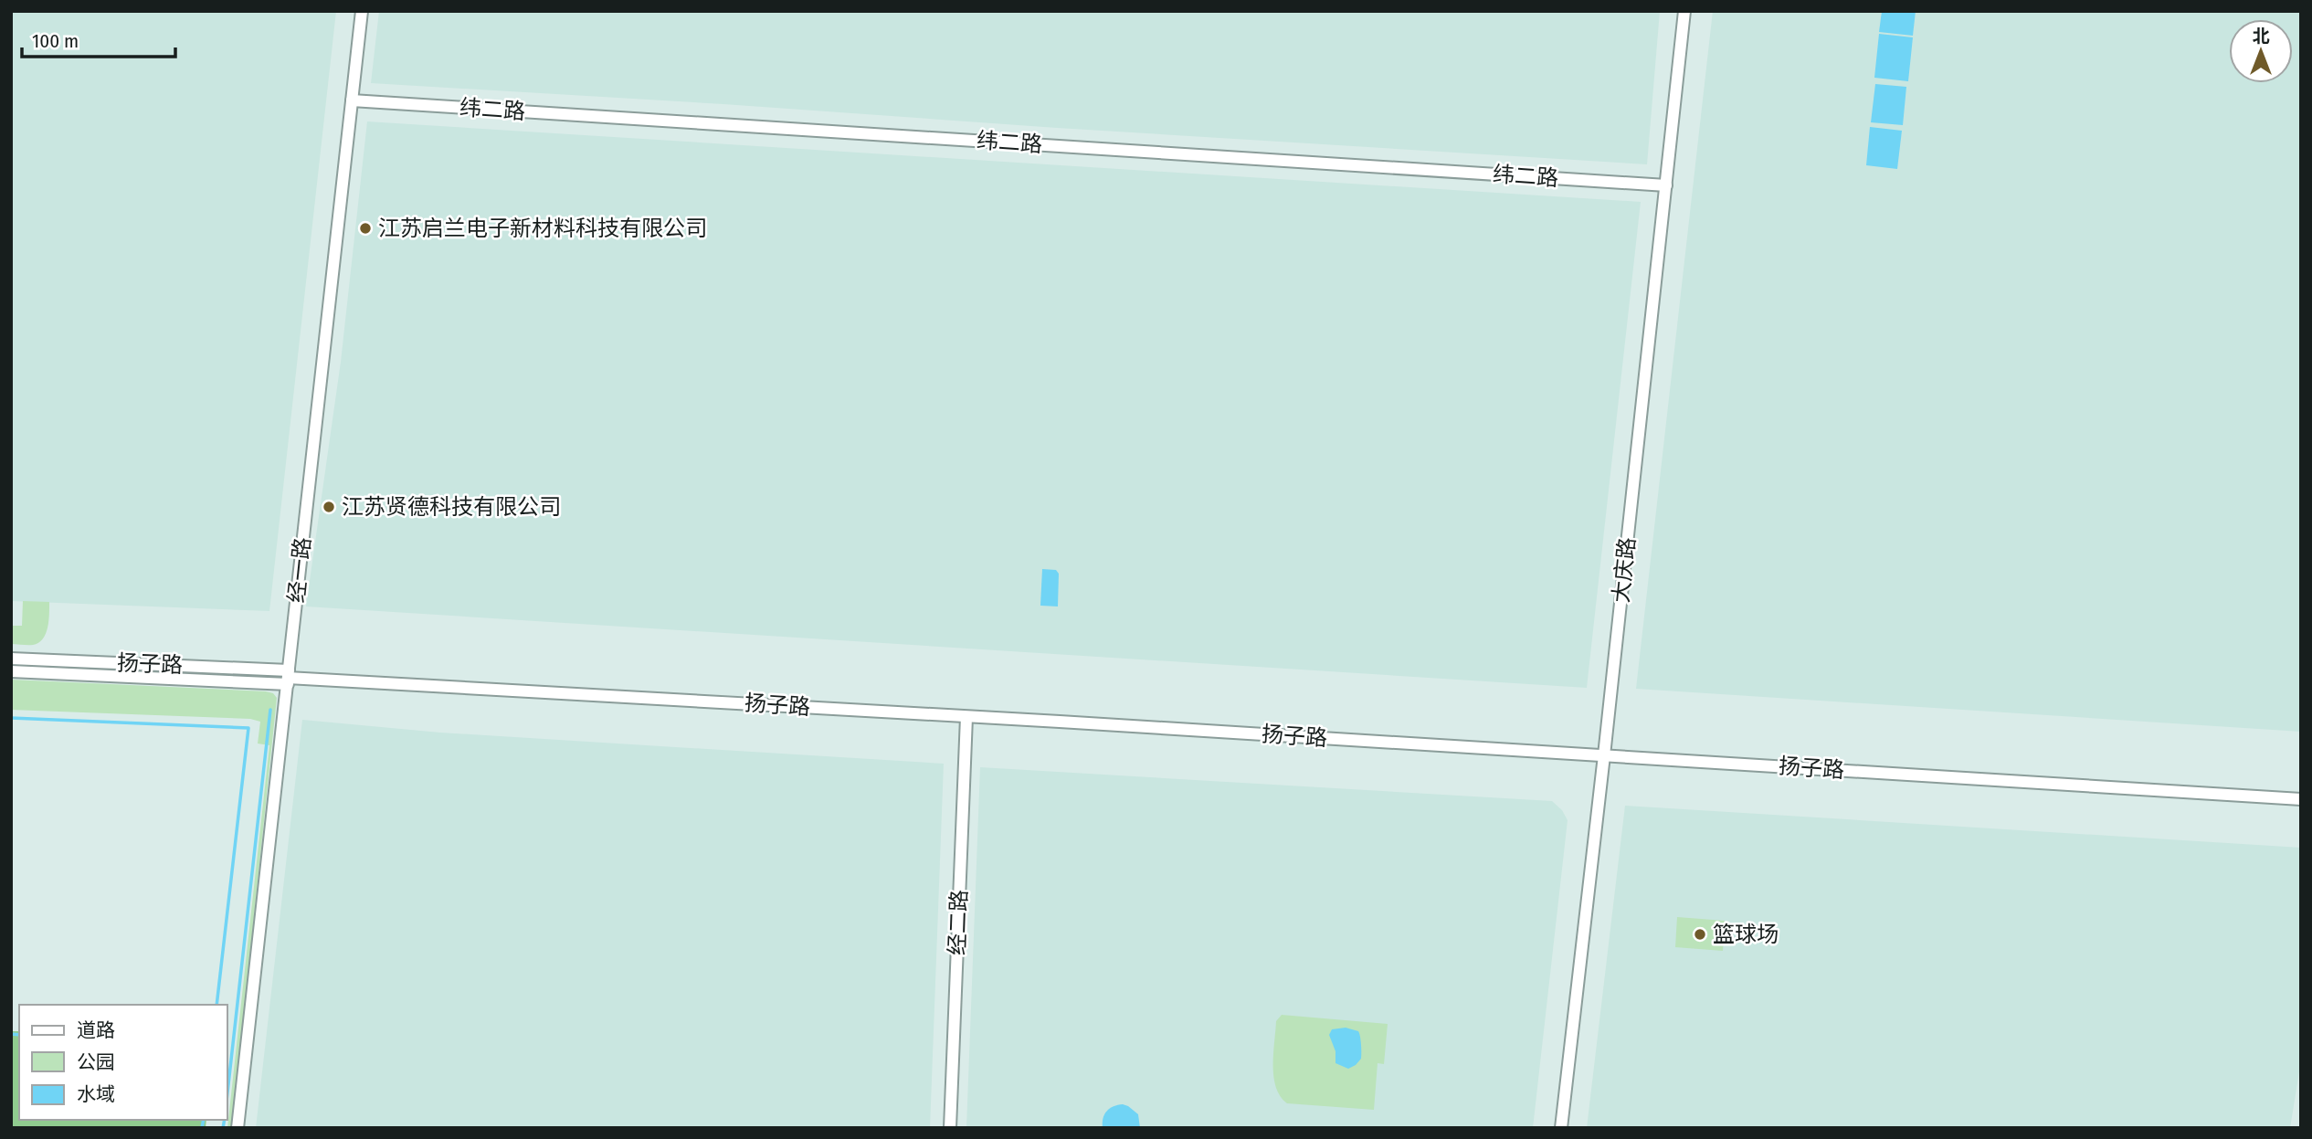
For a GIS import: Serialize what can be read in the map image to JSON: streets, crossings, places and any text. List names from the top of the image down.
{
  "streets": {
    "street": [
      "纬二路",
      "经一路",
      "大庆路",
      "扬子路",
      "经二路"
    ]
  },
  "crossings": [
    ["纬二路", "经一路"],
    ["纬二路", "大庆路"],
    ["经一路", "扬子路"],
    ["大庆路", "扬子路"],
    ["扬子路", "经二路"]
  ],
  "places": ["江苏启兰电子新材料科技有限公司", "江苏贤德科技有限公司", "篮球场"],
  "legend": ["道路", "公园", "水域"],
  "scale_bar": "100 m",
  "north": "top"
}
